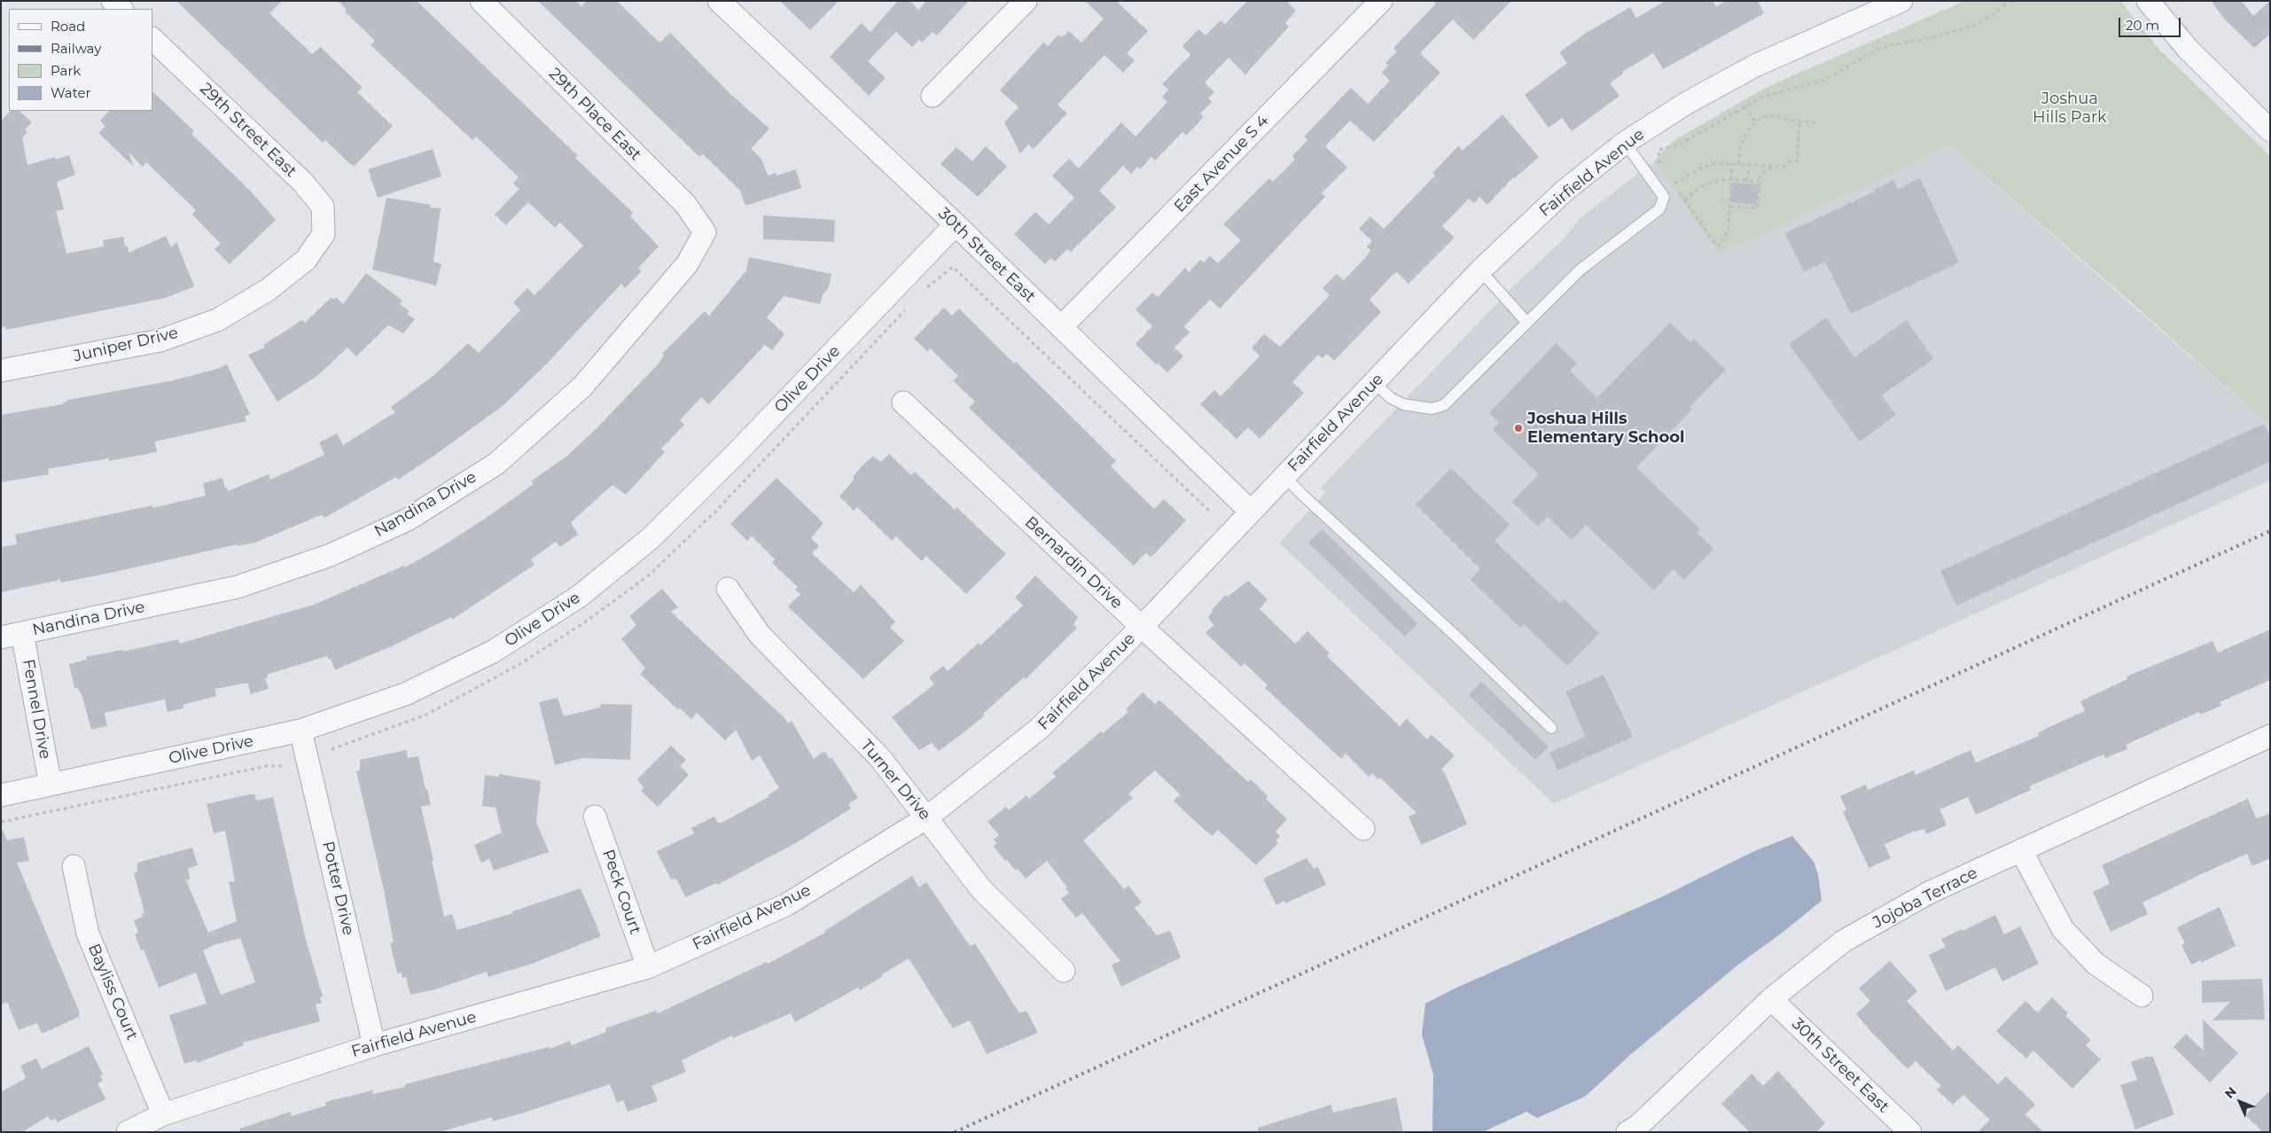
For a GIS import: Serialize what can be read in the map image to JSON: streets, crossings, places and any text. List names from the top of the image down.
{
  "streets": {
    "street": [
      "29th Place East",
      "29th Street East",
      "East Avenue S 4",
      "Fairfield Avenue",
      "30th Street East",
      "Juniper Drive",
      "Olive Drive",
      "Nandina Drive",
      "Bernardin Drive",
      "Fennel Drive",
      "Turner Drive",
      "Potter Drive",
      "Peck Court",
      "Jojoba Terrace",
      "Bayliss Court"
    ]
  },
  "crossings": [
    ["29th Place East", "Nandina Drive"],
    ["29th Street East", "Juniper Drive"],
    ["East Avenue S 4", "30th Street East"],
    ["Fairfield Avenue", "30th Street East"],
    ["Fairfield Avenue", "Bernardin Drive"],
    ["Fairfield Avenue", "Turner Drive"],
    ["Fairfield Avenue", "Potter Drive"],
    ["Fairfield Avenue", "Peck Court"],
    ["Fairfield Avenue", "Bayliss Court"],
    ["30th Street East", "Olive Drive"],
    ["30th Street East", "Jojoba Terrace"],
    ["Olive Drive", "Fennel Drive"],
    ["Olive Drive", "Potter Drive"],
    ["Nandina Drive", "Fennel Drive"]
  ],
  "parks": ["Joshua Hills Park"],
  "places": ["Joshua Hills Elementary School"],
  "legend": [
    "Road",
    "Railway",
    "Park",
    "Water"
  ],
  "scale_bar": "20 m",
  "north": "top left"
}
